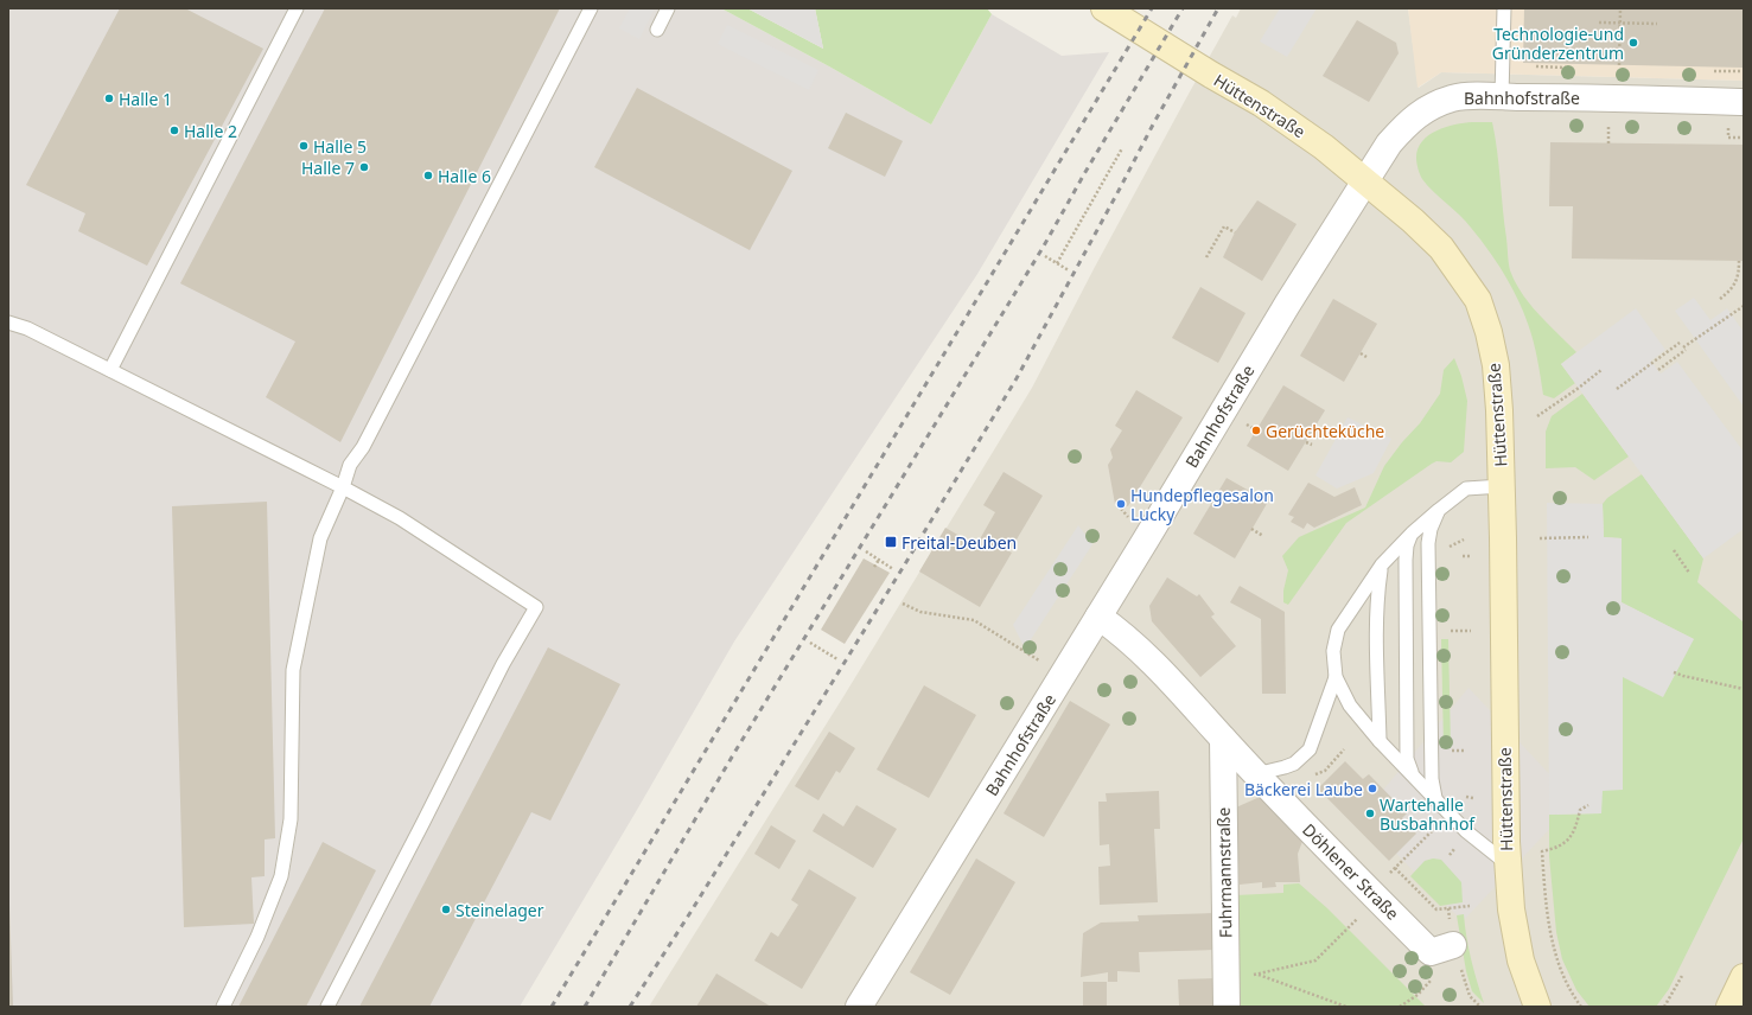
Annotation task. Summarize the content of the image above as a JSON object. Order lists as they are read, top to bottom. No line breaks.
{"streets":{"main road":["Hüttenstraße"],"street":["Bahnhofstraße","Döhlener Straße","Fuhrmannstraße"]},"crossings":[["Bahnhofstraße","Hüttenstraße"],["Bahnhofstraße","Döhlener Straße"],["Döhlener Straße","Fuhrmannstraße"]],"places":{"other":["Technologie-und Gründerzentrum","Halle 1","Halle 2","Halle 5","Halle 7","Halle 6","Gerüchteküche","Hundepflegesalon Lucky","Bäckerei Laube","Wartehalle Busbahnhof","Steinelager"],"transit":["Freital-Deuben"]}}
